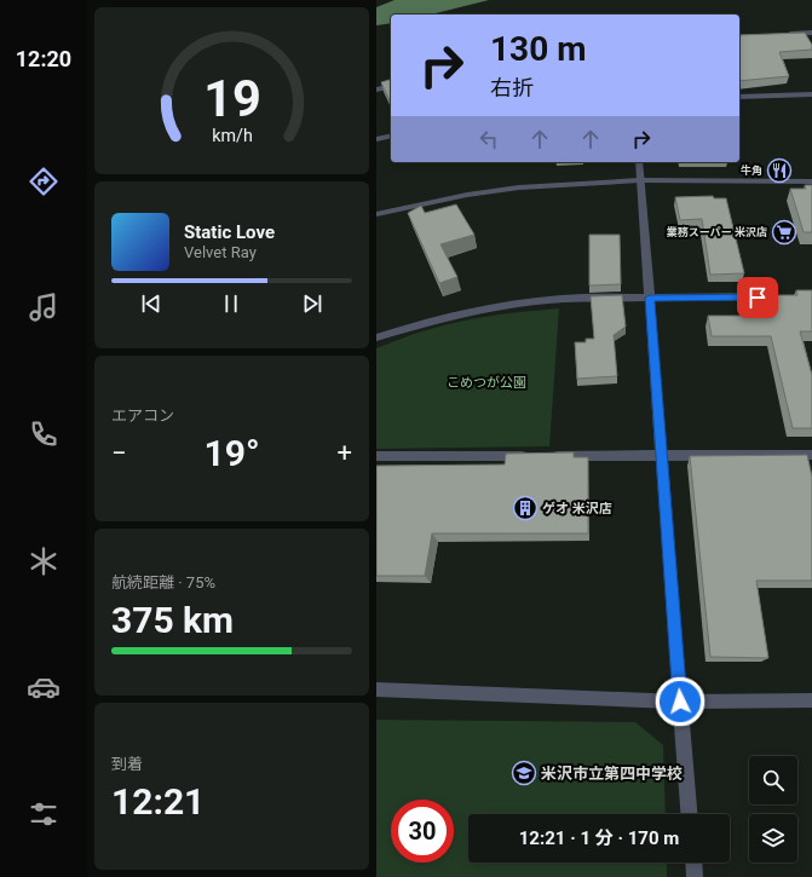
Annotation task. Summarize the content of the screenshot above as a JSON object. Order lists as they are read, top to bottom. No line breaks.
{"parks":["こめつが公園"],"places":{"restaurant":["牛角"],"supermarket":["業務スーパー 米沢店"],"building":["ゲオ 米沢店"],"school or university":["米沢市立第四中学校"]},"page":{"tabs":"12:20","turn":["130 m","右折"],"song":["Static Love","Velvet Ray"],"tile":["エアコン",["航続距離 · 75%","375 km"],["到着","12:21"]],"heat":["−","19°","+"],"limit":"30","trip":"12:21 · 1 分 · 170 m","gauge":["19","km/h"]}}
